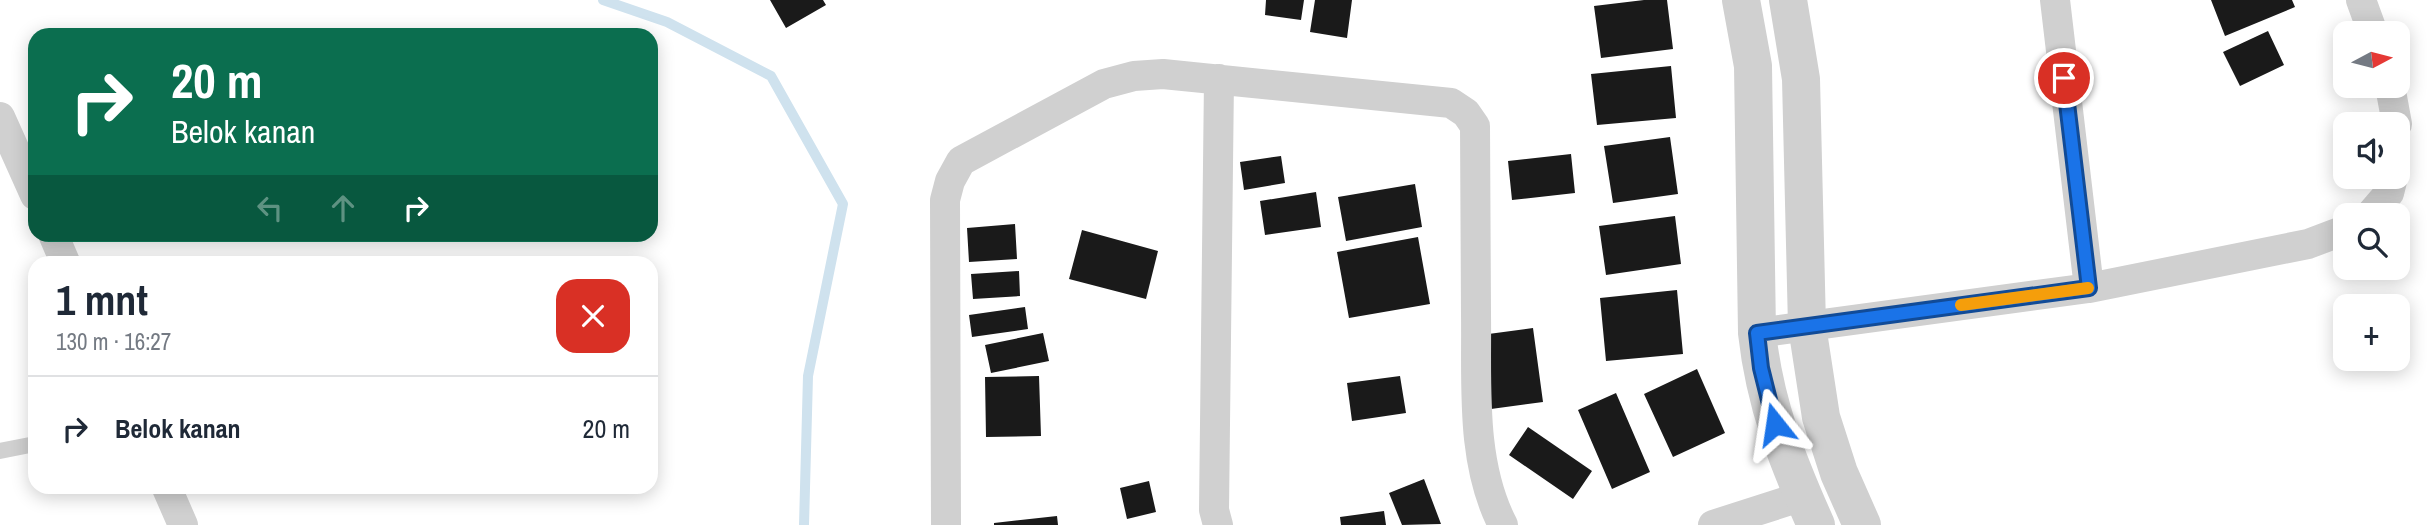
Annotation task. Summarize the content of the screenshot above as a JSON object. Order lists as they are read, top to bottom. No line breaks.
{"north":"right","page":{"map_buttons":"+","turn":["20 m","Belok kanan"],"heading":["1 mnt","130 m · 16:27"],"list":[{"name":"Belok kanan","value":"20 m"}]}}
